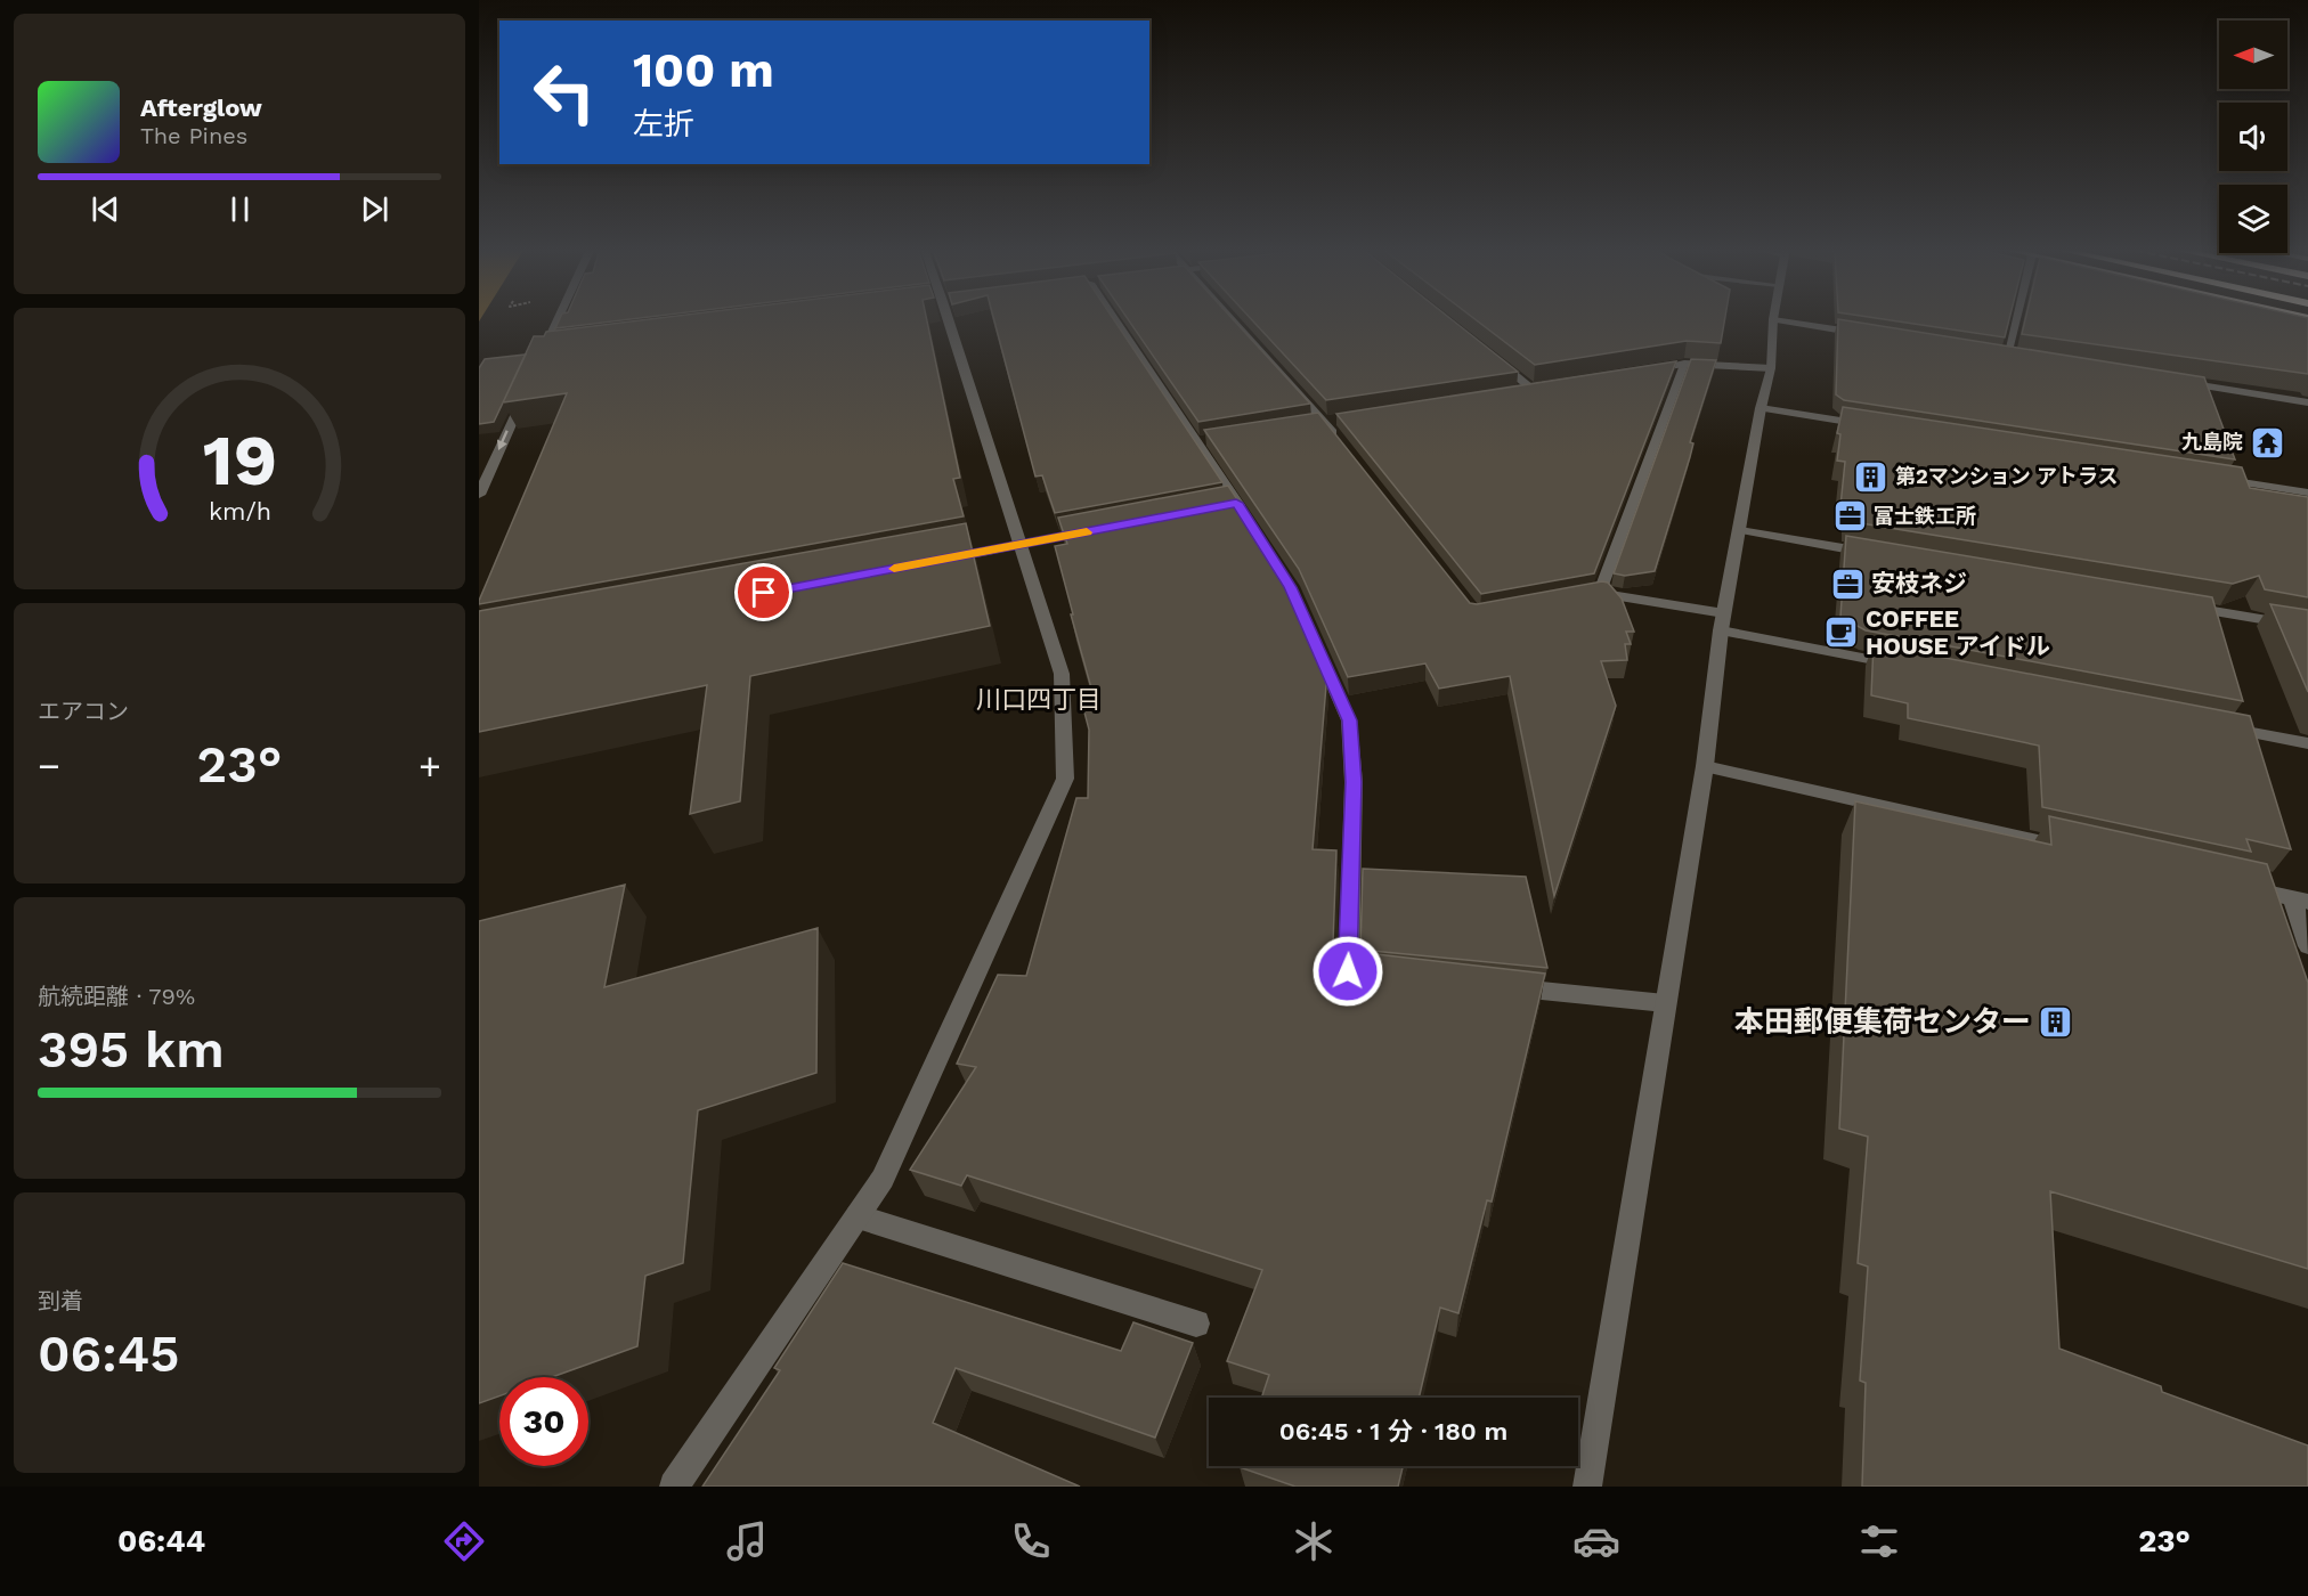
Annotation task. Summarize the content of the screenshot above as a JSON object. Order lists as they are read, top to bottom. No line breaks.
{"districts":["川口四丁目"],"places":{"temple":["九島院"],"building":["第2マンション アトラス","本田郵便集荷センター"],"office":["富士鉄工所","安枝ネジ"],"cafe":["COFFEE HOUSE アイドル"]},"north":"left","page":{"turn":["100 m","左折"],"song":["Afterglow","The Pines"],"tile":["エアコン",["航続距離 · 79%","395 km"],["到着","06:45"]],"heat":["−","23°","+"],"limit":"30","trip":"06:45 · 1 分 · 180 m","tabs":["06:44","23°"],"gauge":["19","km/h"]}}
